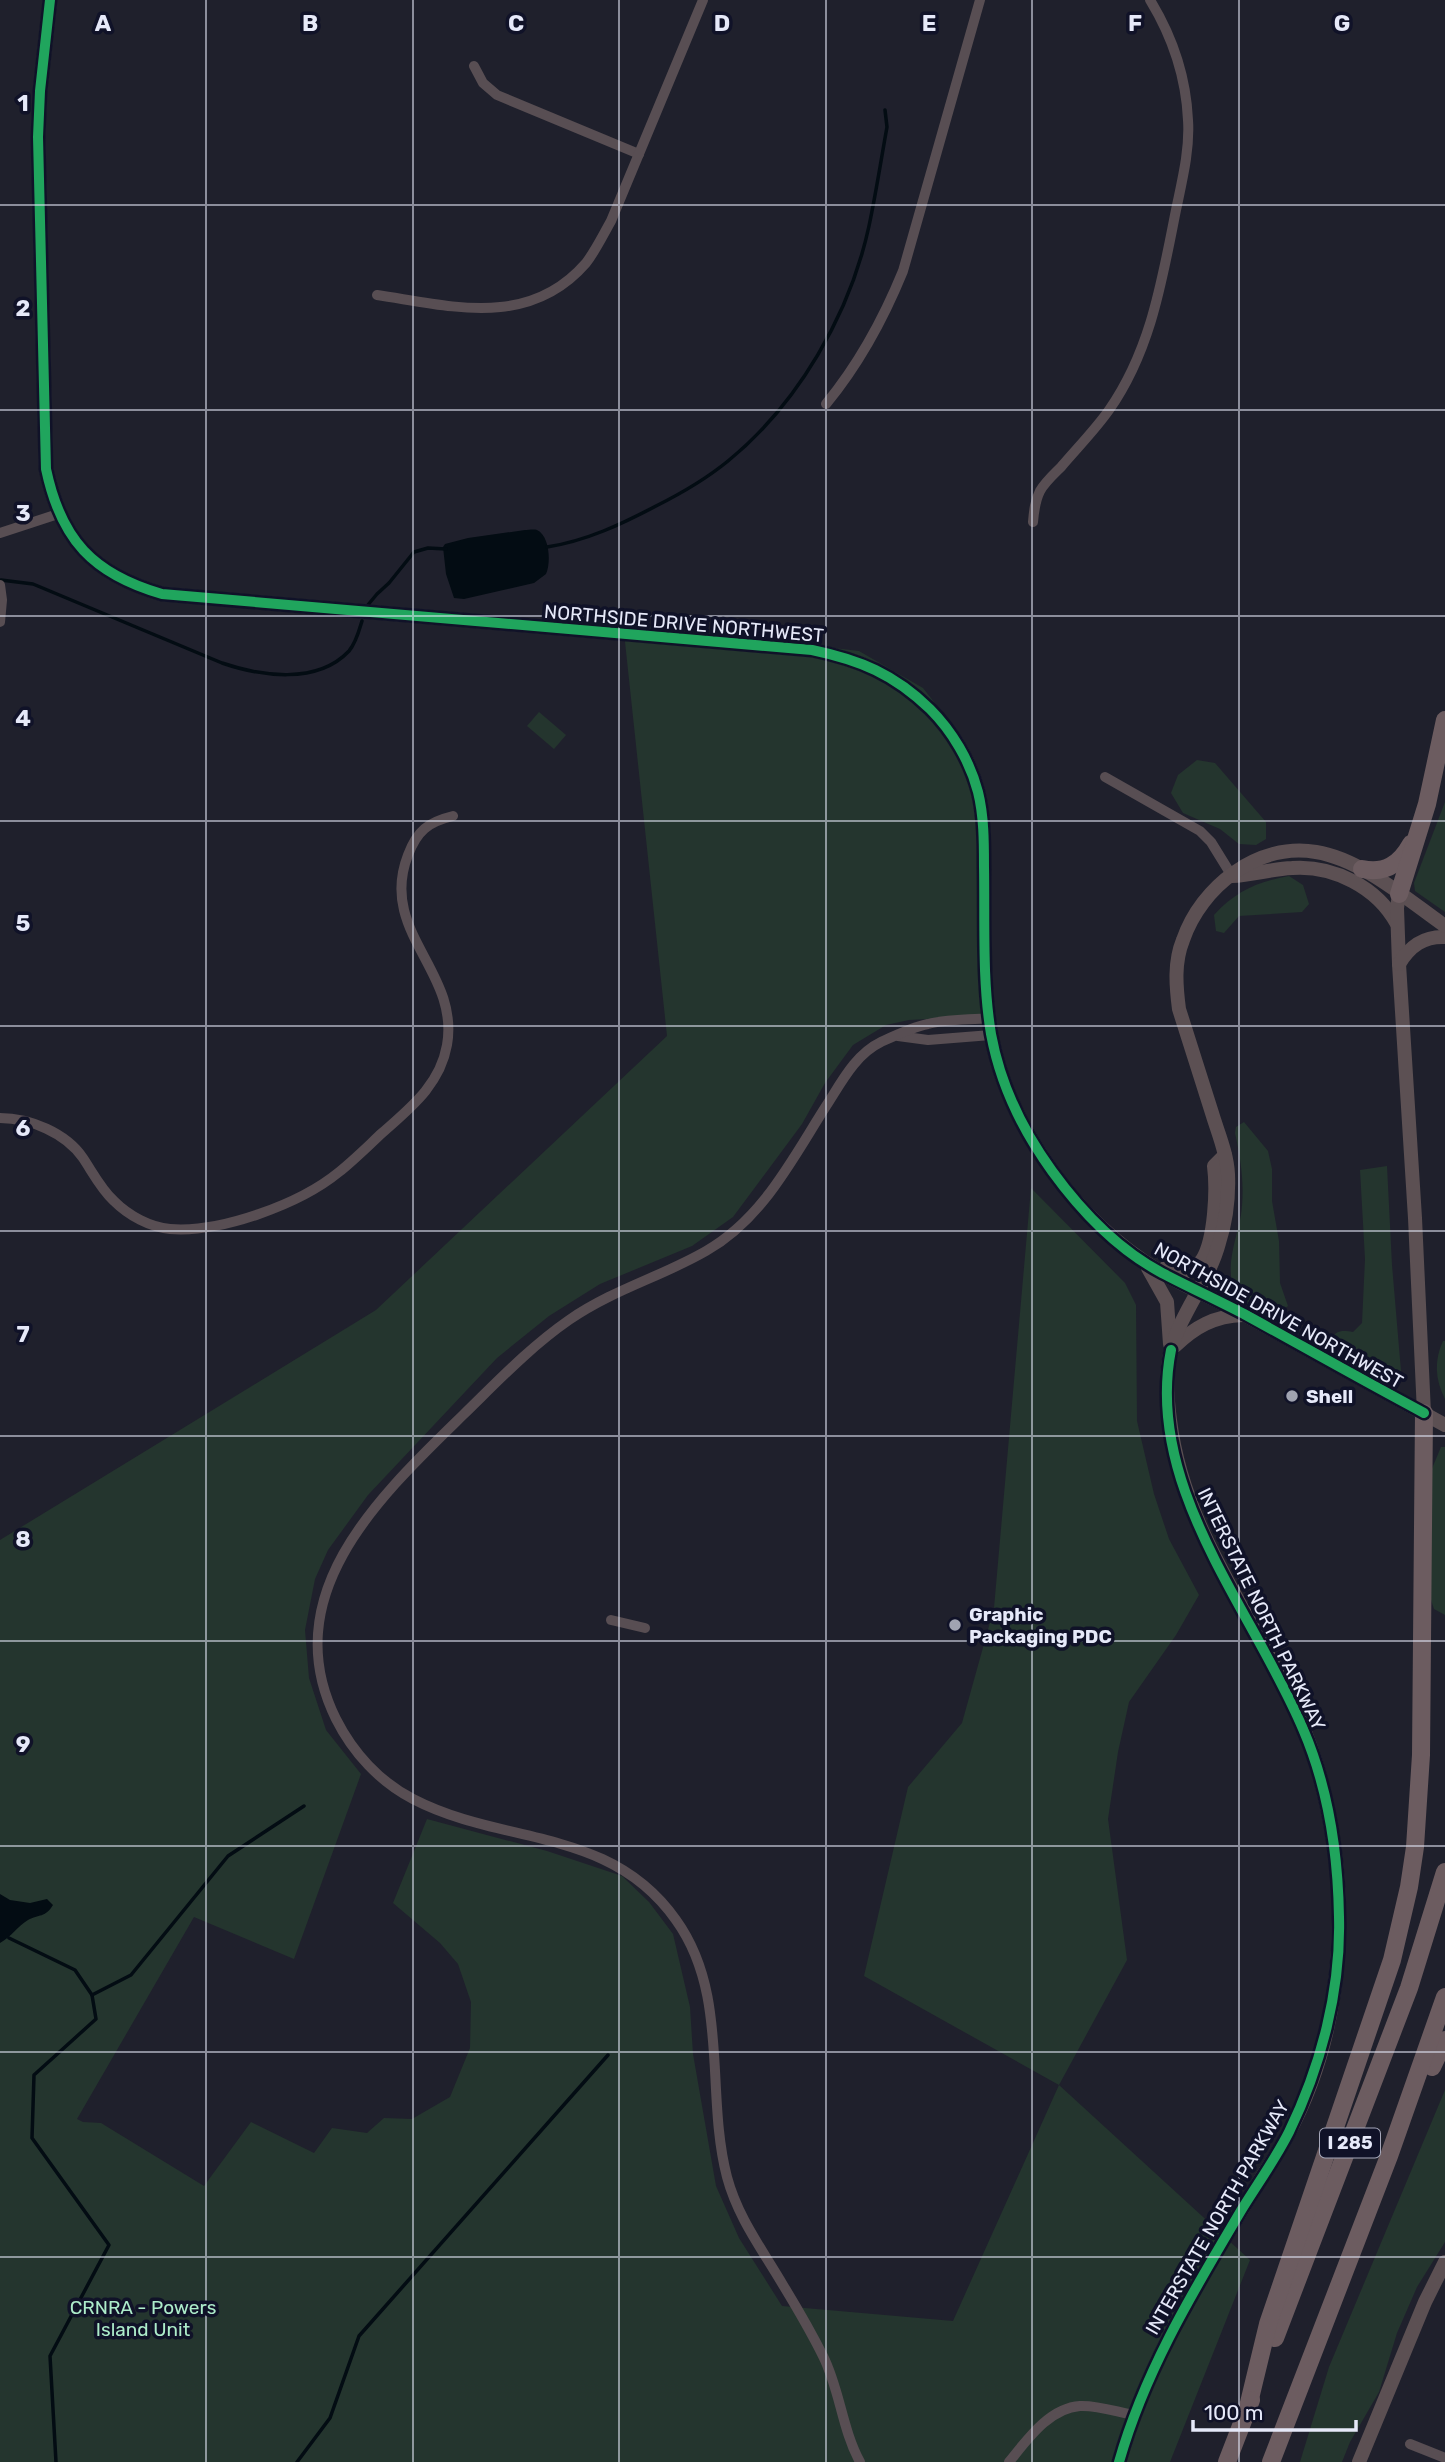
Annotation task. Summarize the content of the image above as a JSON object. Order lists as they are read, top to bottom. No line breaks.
{"streets":{"highway":["I 285"],"street":["NORTHSIDE DRIVE NORTHWEST","INTERSTATE NORTH PARKWAY"]},"crossings":[["NORTHSIDE DRIVE NORTHWEST","INTERSTATE NORTH PARKWAY"]],"parks":["CRNRA - Powers Island Unit"],"places":["Shell","Graphic Packaging PDC"],"scale_bar":"100 m","grid":{"columns":["A","B","C","D","E","F","G"],"rows":["1","2","3","4","5","6","7","8","9"]}}
